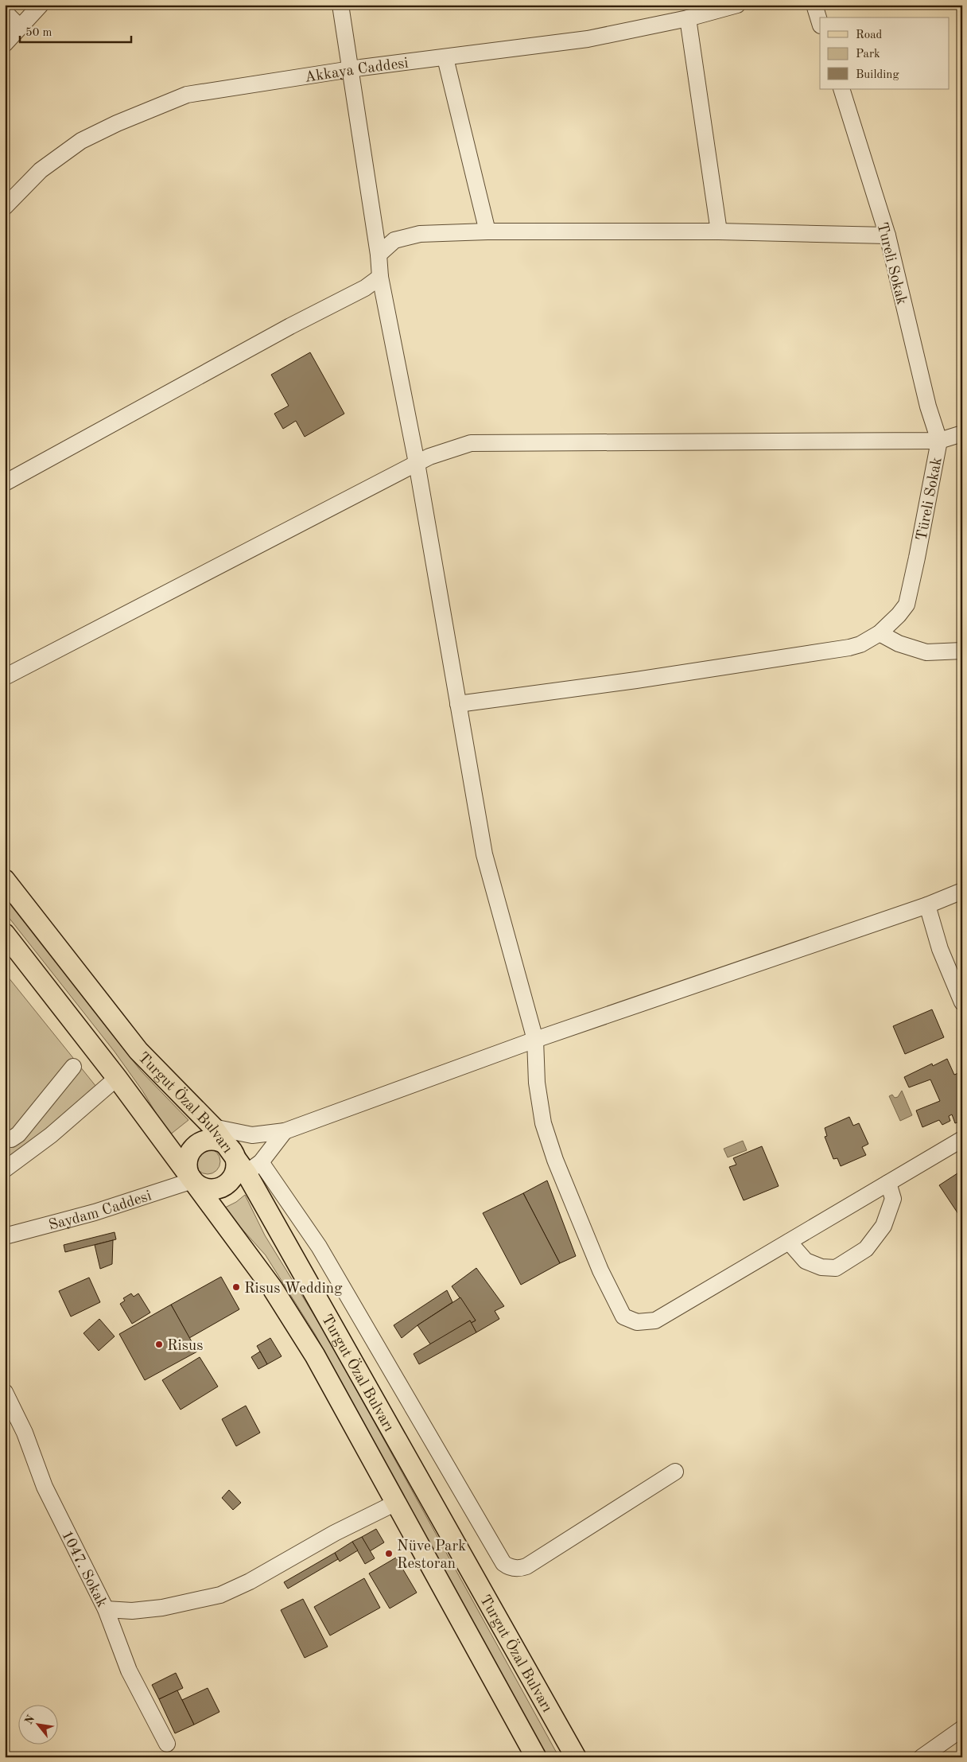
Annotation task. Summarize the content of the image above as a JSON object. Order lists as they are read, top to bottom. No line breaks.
{"streets":{"main road":["Turgut Özal Bulvarı"],"street":["Akkaya Caddesi","Tureli Sokak","Türeli Sokak","Saydam Caddesi","1047. Sokak"]},"crossings":[["Tureli Sokak","Türeli Sokak"],["Turgut Özal Bulvarı","Saydam Caddesi"]],"places":["Risus Wedding","Risus","Nüve Park Restoran"],"legend":["Road","Park","Building"],"scale_bar":"50 m","north":"top left"}
